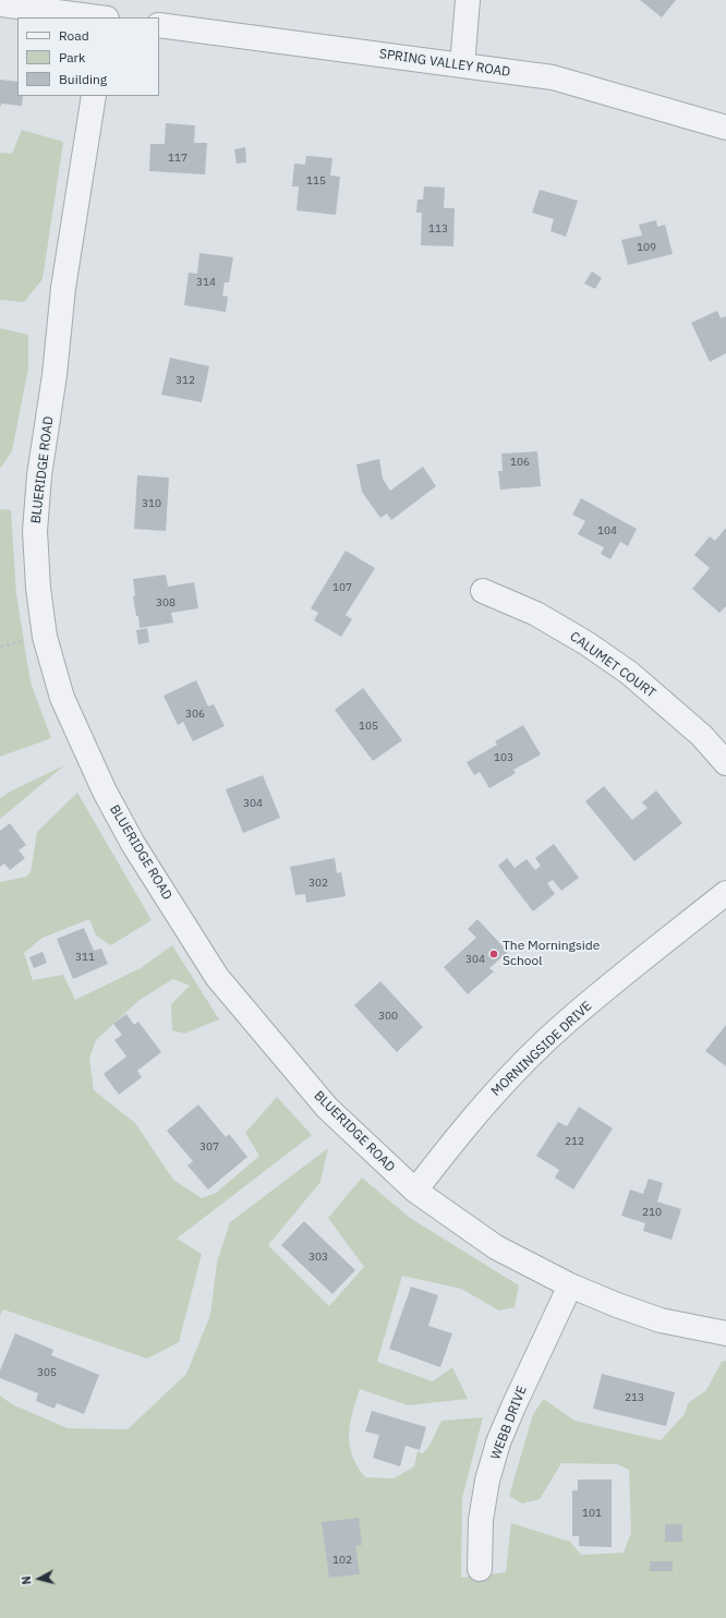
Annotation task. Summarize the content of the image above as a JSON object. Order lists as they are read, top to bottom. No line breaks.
{"streets":{"street":["SPRING VALLEY ROAD","BLUERIDGE ROAD","CALUMET COURT","MORNINGSIDE DRIVE","WEBB DRIVE"]},"crossings":[["BLUERIDGE ROAD","MORNINGSIDE DRIVE"],["BLUERIDGE ROAD","WEBB DRIVE"]],"places":["The Morningside School"],"house_numbers":["117","115","113","109","314","312","106","310","104","107","308","306","105","103","304","302","311","304","300","212","307","210","303","305","213","101","102"],"legend":["Road","Park","Building"],"north":"left"}
